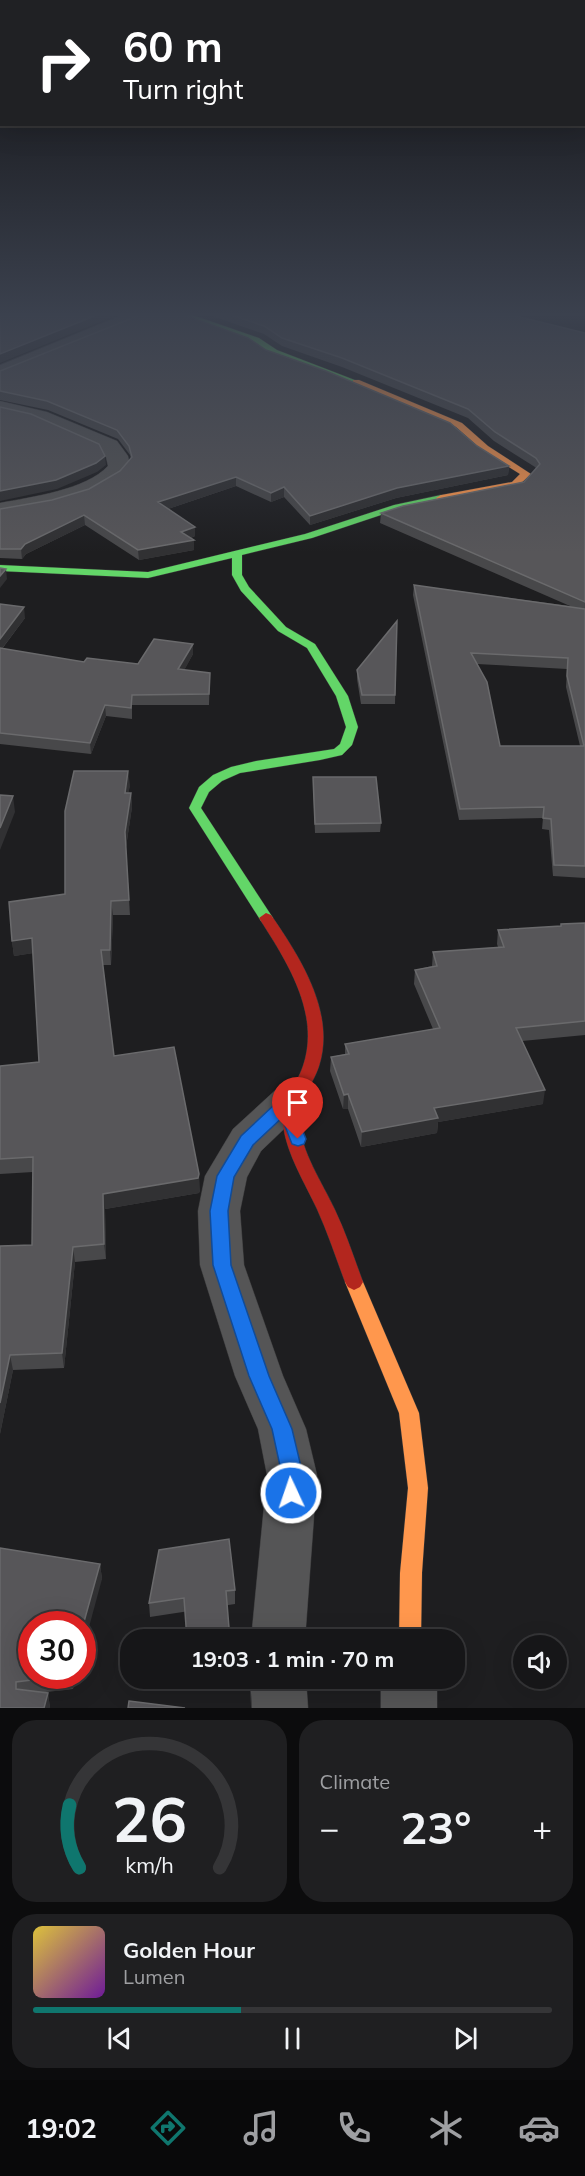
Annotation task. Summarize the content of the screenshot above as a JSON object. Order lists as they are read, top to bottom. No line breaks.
{"page":{"turn":["60 m","Turn right"],"limit":"30","trip":"19:03 · 1 min · 70 m","tile":"Climate","heat":["−","23°","+"],"song":["Golden Hour","Lumen"],"tabs":"19:02","gauge":["26","km/h"]}}
